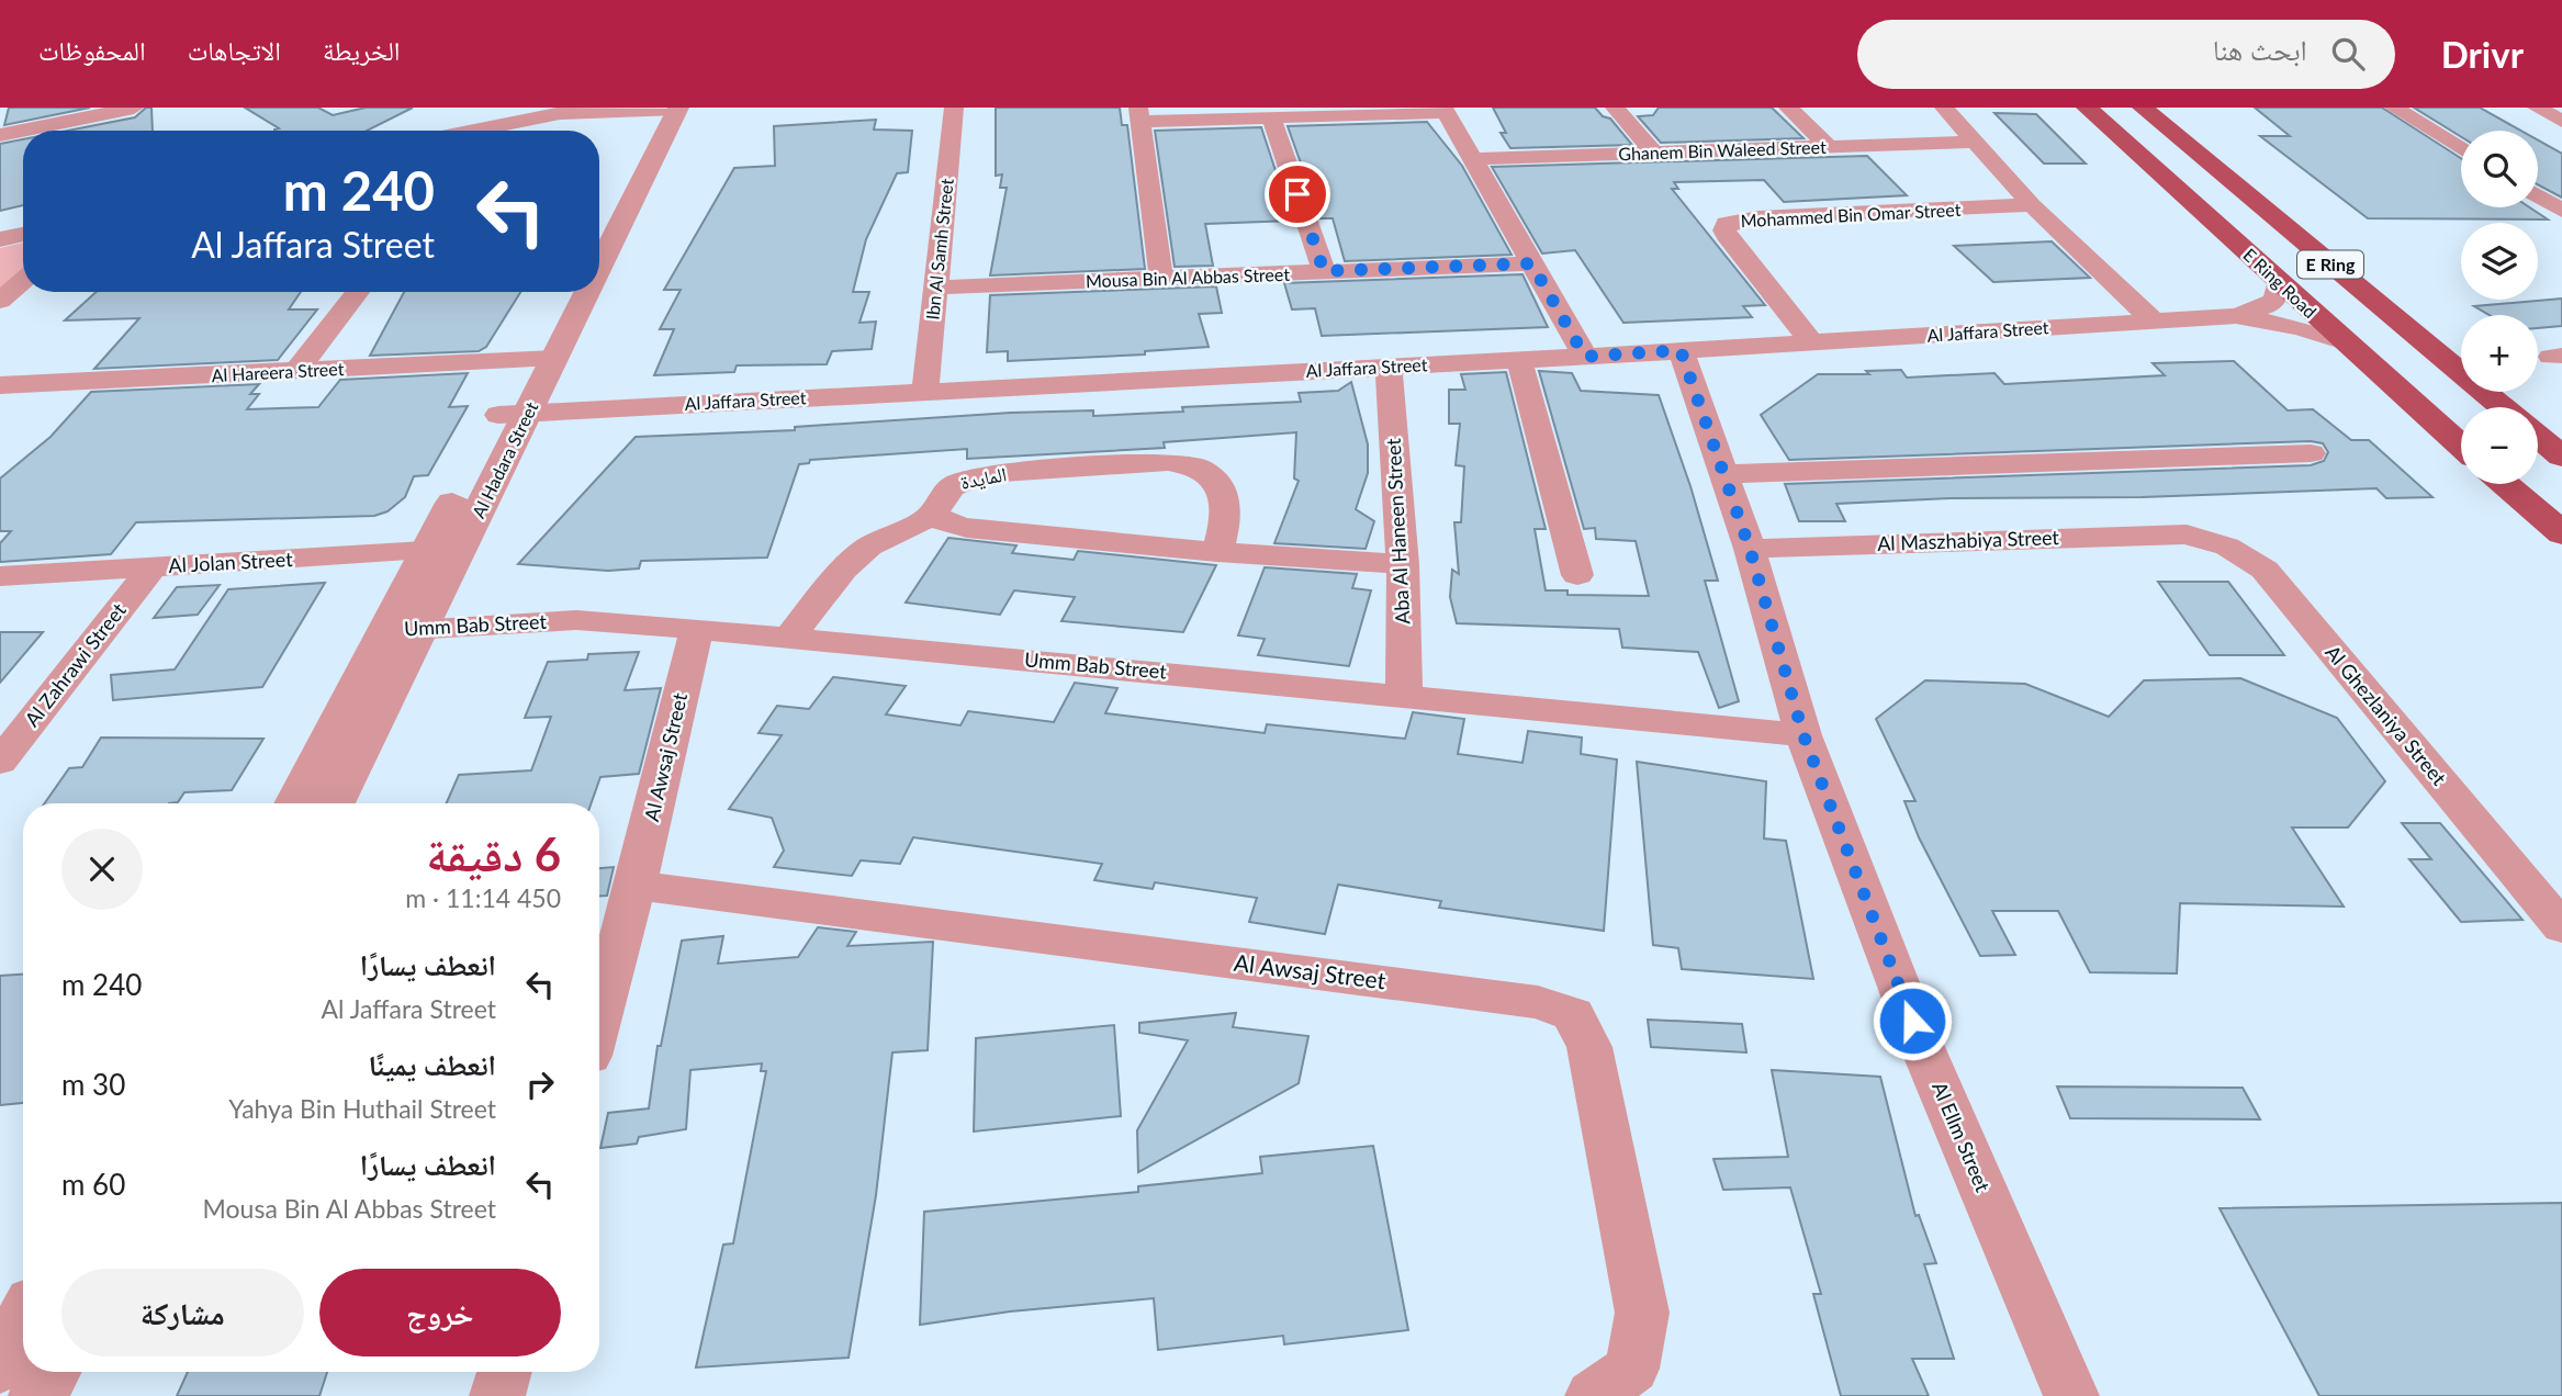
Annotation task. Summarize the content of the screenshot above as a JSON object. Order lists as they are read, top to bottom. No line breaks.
{"streets":{"main road":["E Ring","E Ring Road"],"street":["Ghanem Bin Waleed Street","Mohammed Bin Omar Street","Ibn Al Samh Street","Mousa Bin Al Abbas Street","Al Jaffara Street","Al Hareera Street","Al Hadara Street","المايدة","Aba Al Haneen Street","Al Maszhabiya Street","Al Jolan Street","Umm Bab Street","Al Zahrawi Street","Al Ghezlaniya Street","Al Awsaj Street","Al Ellm Street"]},"crossings":[["Mohammed Bin Omar Street","Al Jaffara Street"],["Ibn Al Samh Street","Mousa Bin Al Abbas Street"],["Ibn Al Samh Street","Al Jaffara Street"],["E Ring Road","Al Jaffara Street"],["Al Jaffara Street","Al Hadara Street"],["Al Jaffara Street","Aba Al Haneen Street"],["Al Jaffara Street","Al Ellm Street"],["Al Hareera Street","Al Hadara Street"],["Al Hadara Street","Al Jolan Street"],["Al Hadara Street","Umm Bab Street"],["Aba Al Haneen Street","Umm Bab Street"],["Al Maszhabiya Street","Al Ghezlaniya Street"],["Al Maszhabiya Street","Al Ellm Street"],["Al Jolan Street","Al Zahrawi Street"],["Umm Bab Street","Al Awsaj Street"],["Umm Bab Street","Al Ellm Street"]],"page":{"header":"Drivr","search":"ابحث هنا","nav":["الخريطة","الاتجاهات","المحفوظات"],"map_buttons":["+","−"],"turn":["240 m","Al Jaffara Street"],"heading":["6 دقيقة","450 m · 11:14"],"list":[{"name":"انعطف يسارًا","note":"Al Jaffara Street","value":"240 m"},{"name":"انعطف يمينًا","note":"Yahya Bin Huthail Street","value":"30 m"},{"name":"انعطف يسارًا","note":"Mousa Bin Al Abbas Street","value":"60 m"}],"buttons":["خروج","مشاركة"]}}
